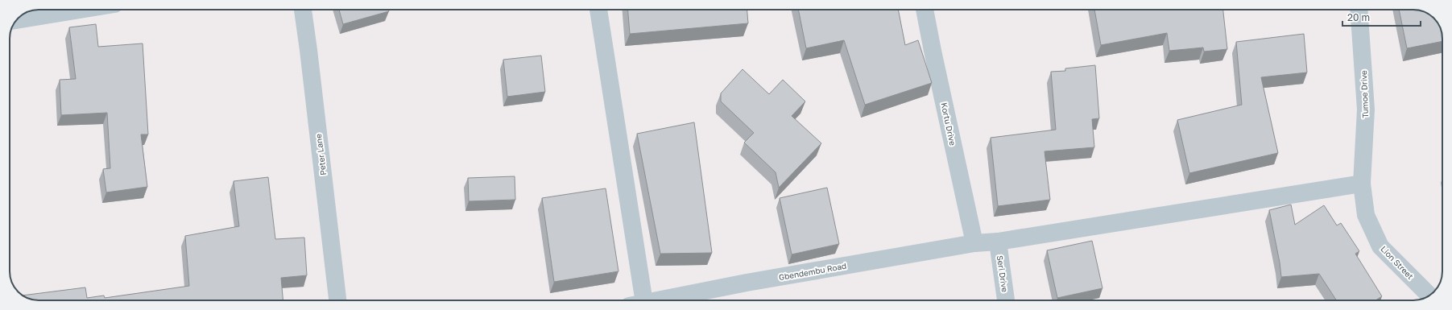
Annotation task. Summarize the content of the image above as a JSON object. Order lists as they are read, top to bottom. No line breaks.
{"streets":{"street":["Tumoe Drive","Kortu Drive","Peter Lane","Lion Street","Gbendembu Road","Seri Drive"]},"crossings":[["Tumoe Drive","Lion Street"],["Tumoe Drive","Gbendembu Road"],["Kortu Drive","Gbendembu Road"],["Lion Street","Gbendembu Road"],["Gbendembu Road","Seri Drive"]],"scale_bar":"20 m"}
